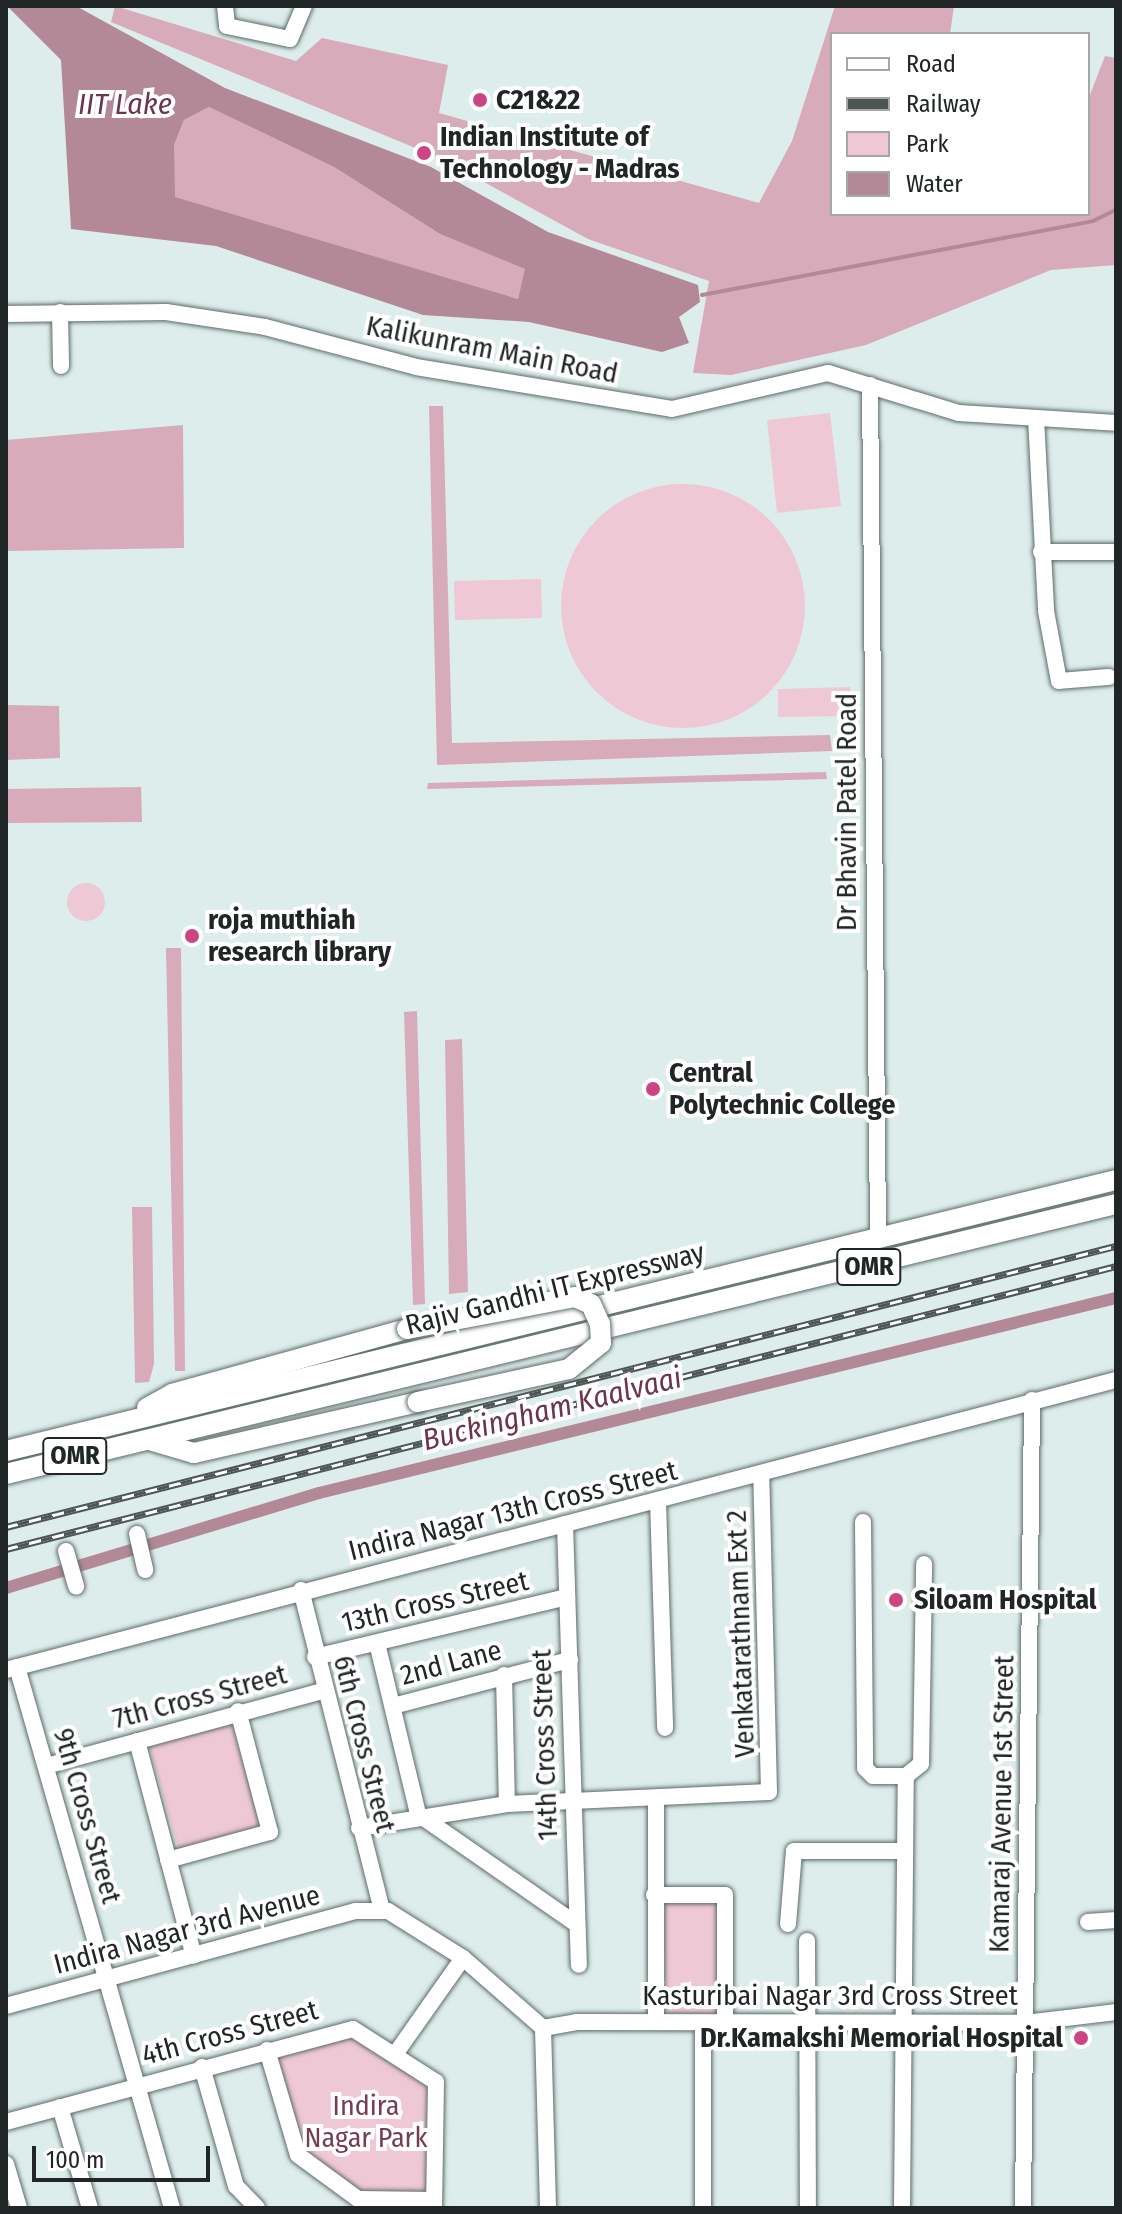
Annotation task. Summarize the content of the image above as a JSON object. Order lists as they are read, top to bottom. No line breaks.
{"streets":{"main road":["OMR","Rajiv Gandhi IT Expressway"],"street":["Kalikunram Main Road","Dr Bhavin Patel Road","Indira Nagar 13th Cross Street","13th Cross Street","Venkatarathnam Ext 2","2nd Lane","7th Cross Street","6th Cross Street","14th Cross Street","Kamaraj Avenue 1st Street","9th Cross Street","Indira Nagar 3rd Avenue","Kasturibai Nagar 3rd Cross Street","4th Cross Street"]},"crossings":[["Kalikunram Main Road","Dr Bhavin Patel Road"],["Dr Bhavin Patel Road","Rajiv Gandhi IT Expressway"],["Indira Nagar 13th Cross Street","Venkatarathnam Ext 2"],["Indira Nagar 13th Cross Street","6th Cross Street"],["Indira Nagar 13th Cross Street","14th Cross Street"],["Indira Nagar 13th Cross Street","Kamaraj Avenue 1st Street"],["Indira Nagar 13th Cross Street","9th Cross Street"],["13th Cross Street","6th Cross Street"],["13th Cross Street","14th Cross Street"],["2nd Lane","14th Cross Street"],["7th Cross Street","6th Cross Street"],["7th Cross Street","9th Cross Street"],["6th Cross Street","Indira Nagar 3rd Avenue"],["Kamaraj Avenue 1st Street","Kasturibai Nagar 3rd Cross Street"],["9th Cross Street","Indira Nagar 3rd Avenue"],["9th Cross Street","4th Cross Street"]],"water":["IIT Lake","Buckingham Kaalvaai"],"parks":["Indira Nagar Park"],"places":["C21&22","Indian Institute of Technology - Madras","roja muthiah research library","Central Polytechnic College","Siloam Hospital","Dr.Kamakshi Memorial Hospital"],"legend":["Road","Railway","Park","Water"],"scale_bar":"100 m"}
